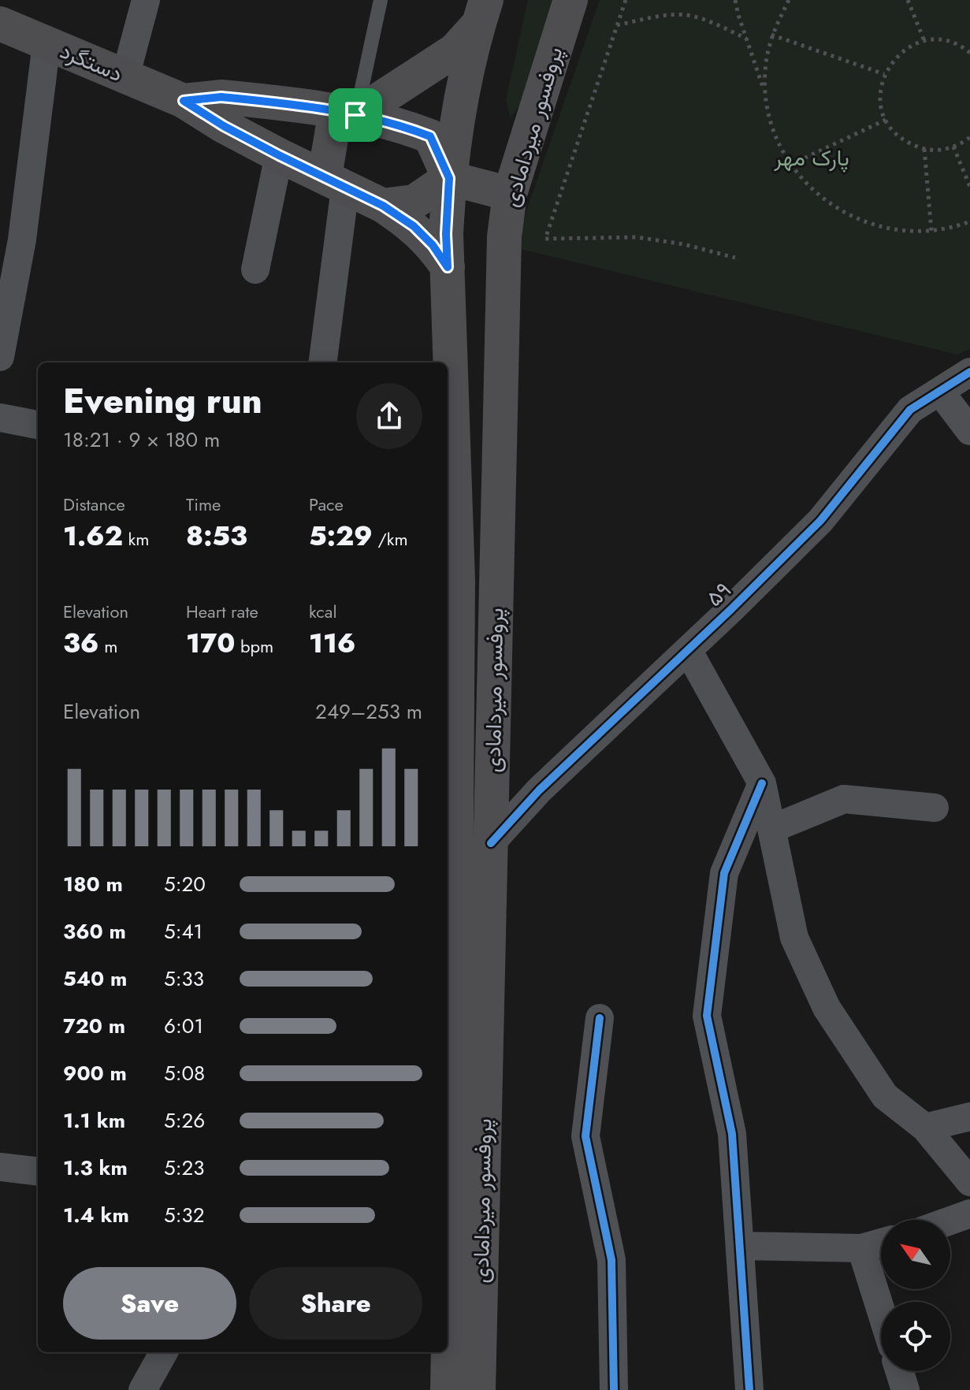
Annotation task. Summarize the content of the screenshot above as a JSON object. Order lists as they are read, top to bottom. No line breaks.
{"streets":{"main road":["دستگرد","پروفسور میردامادی"],"street":["۵۹"]},"crossings":[["دستگرد","پروفسور میردامادی"],["پروفسور میردامادی","۵۹"]],"parks":["پارک مهر"],"north":"top left","page":{"heading":["Evening run","18:21 · 9 × 180 m"],"stats":[["Distance","1.62 km"],["Time","8:53"],["Pace","5:29 /km"],["Elevation","36 m"],["Heart rate","170 bpm"],["kcal","116"]],"chart":["Elevation","249–253 m"],"list":[{"name":"180 m","note":"5:20"},{"name":"360 m","note":"5:41"},{"name":"540 m","note":"5:33"},{"name":"720 m","note":"6:01"},{"name":"900 m","note":"5:08"},{"name":"1.1 km","note":"5:26"},{"name":"1.3 km","note":"5:23"},{"name":"1.4 km","note":"5:32"}],"buttons":["Save","Share"]}}
